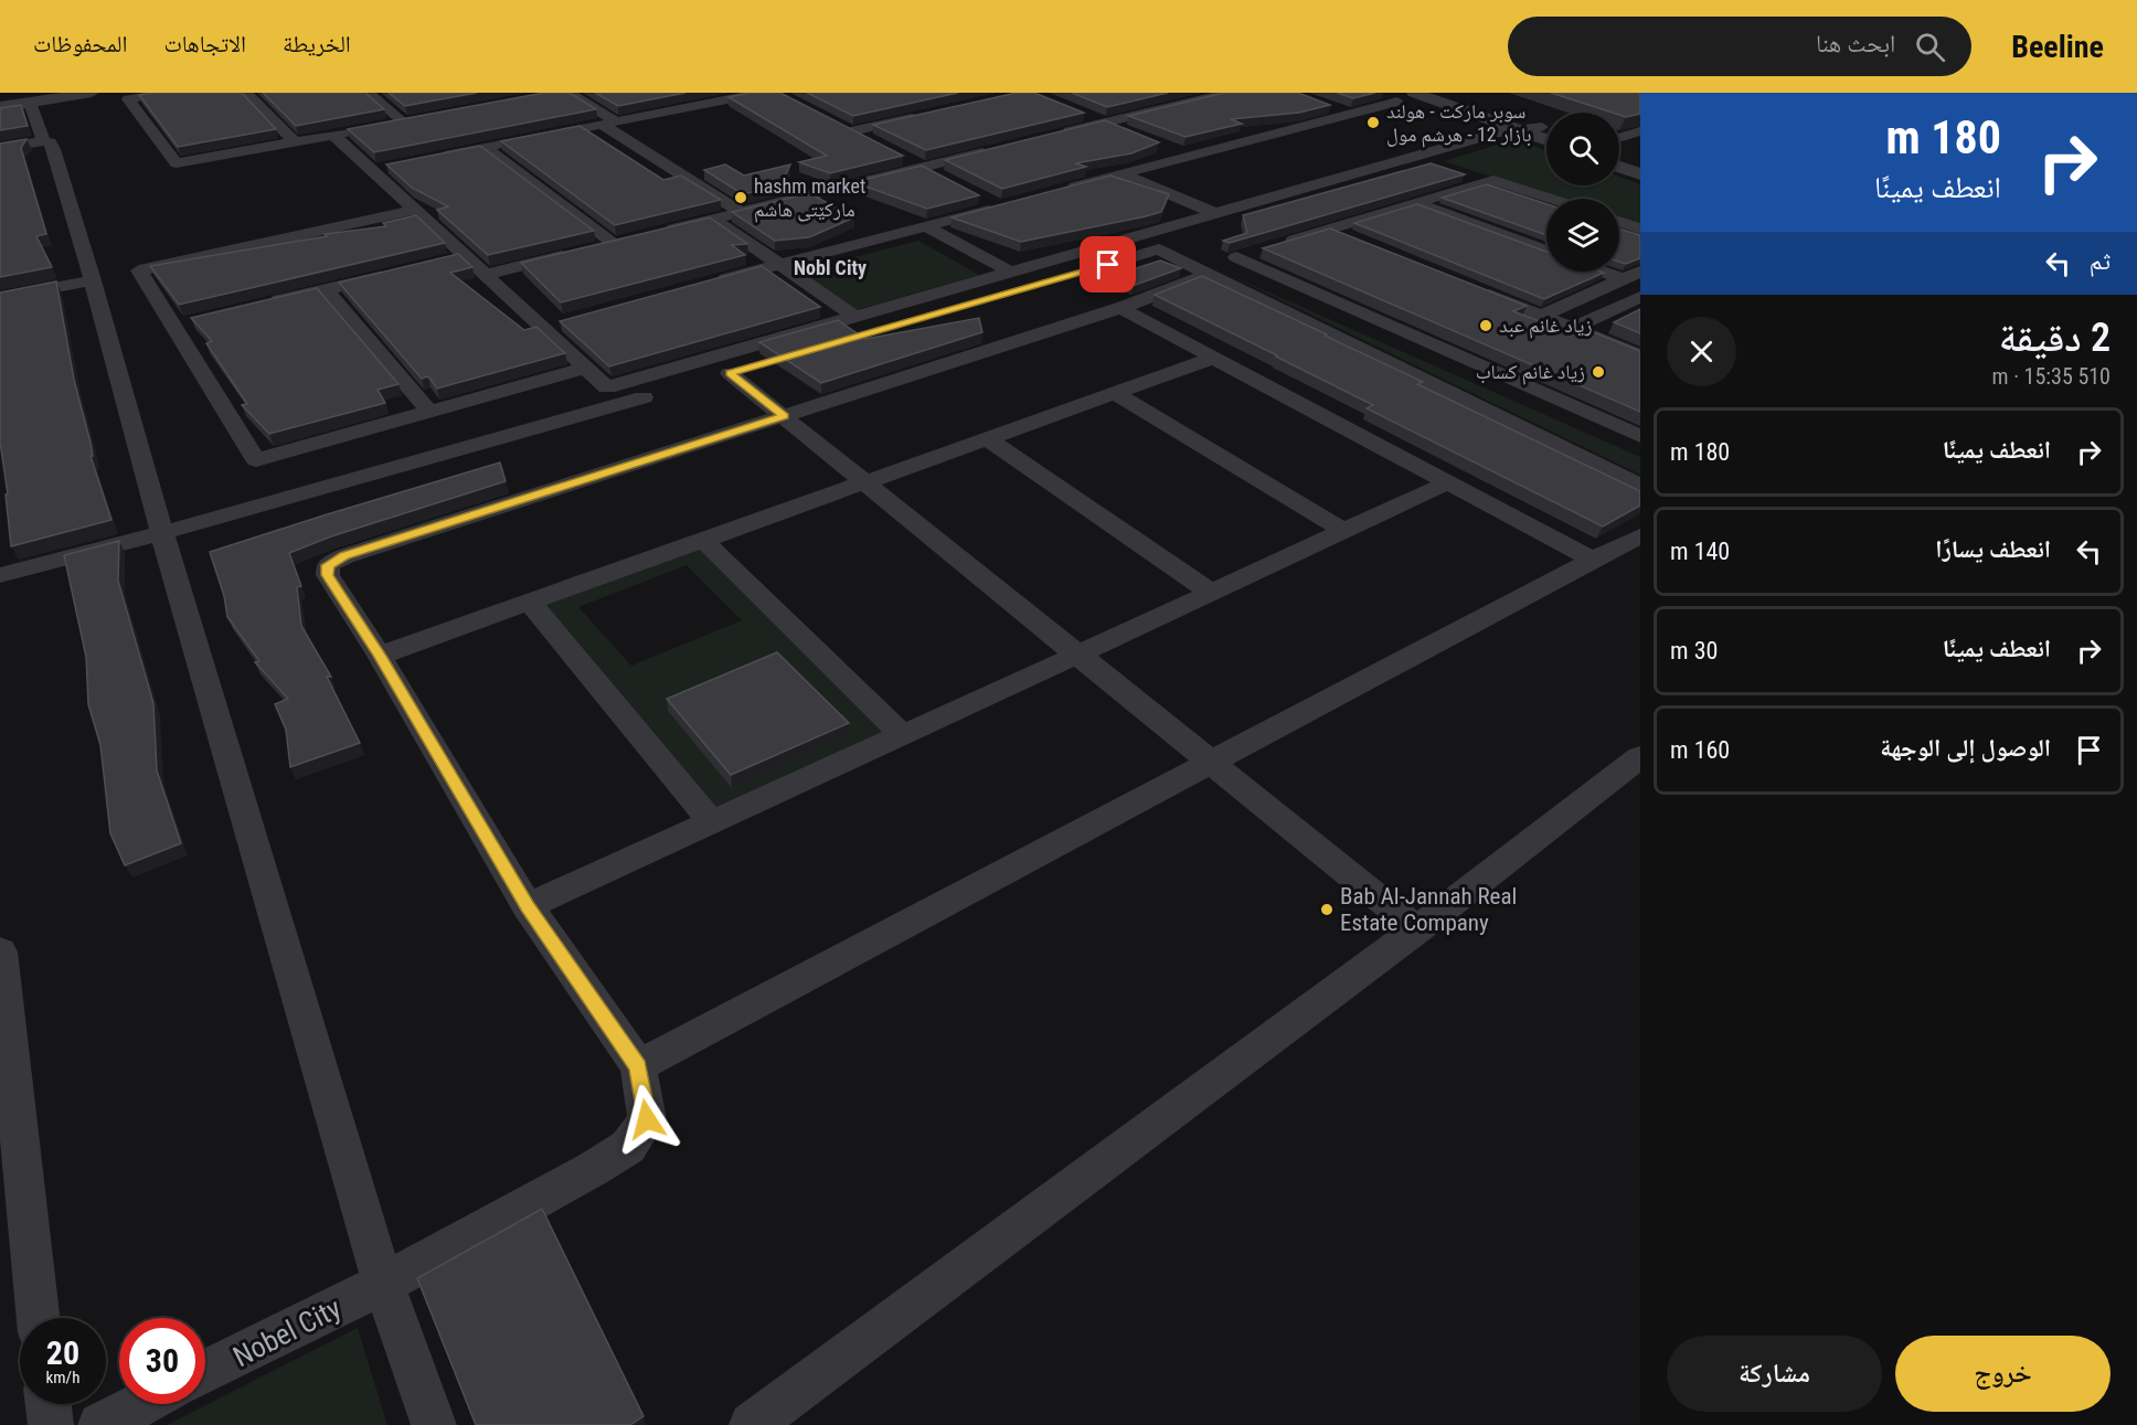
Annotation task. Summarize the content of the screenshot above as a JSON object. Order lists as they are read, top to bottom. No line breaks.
{"streets":{"street":["Nobel City"]},"districts":["Nobl City"],"places":["سوبر ماركت - هولند بازار 12 - هرشم مول","hashm market مارکێتی هاشم","زياد غانم عبد","زياد غانم كساب","Bab Al-Jannah Real Estate Company"],"page":{"header":"Beeline","search":"ابحث هنا","nav":["الخريطة","الاتجاهات","المحفوظات"],"turn":["180 m","انعطف يمينًا"],"then":"ثم","heading":["2 دقيقة","510 m · 15:35"],"list":[{"name":"انعطف يمينًا","value":"180 m"},{"name":"انعطف يسارًا","value":"140 m"},{"name":"انعطف يمينًا","value":"30 m"},{"name":"الوصول إلى الوجهة","value":"160 m"}],"speed":"20 km/h","limit":"30","buttons":["خروج","مشاركة"]}}
